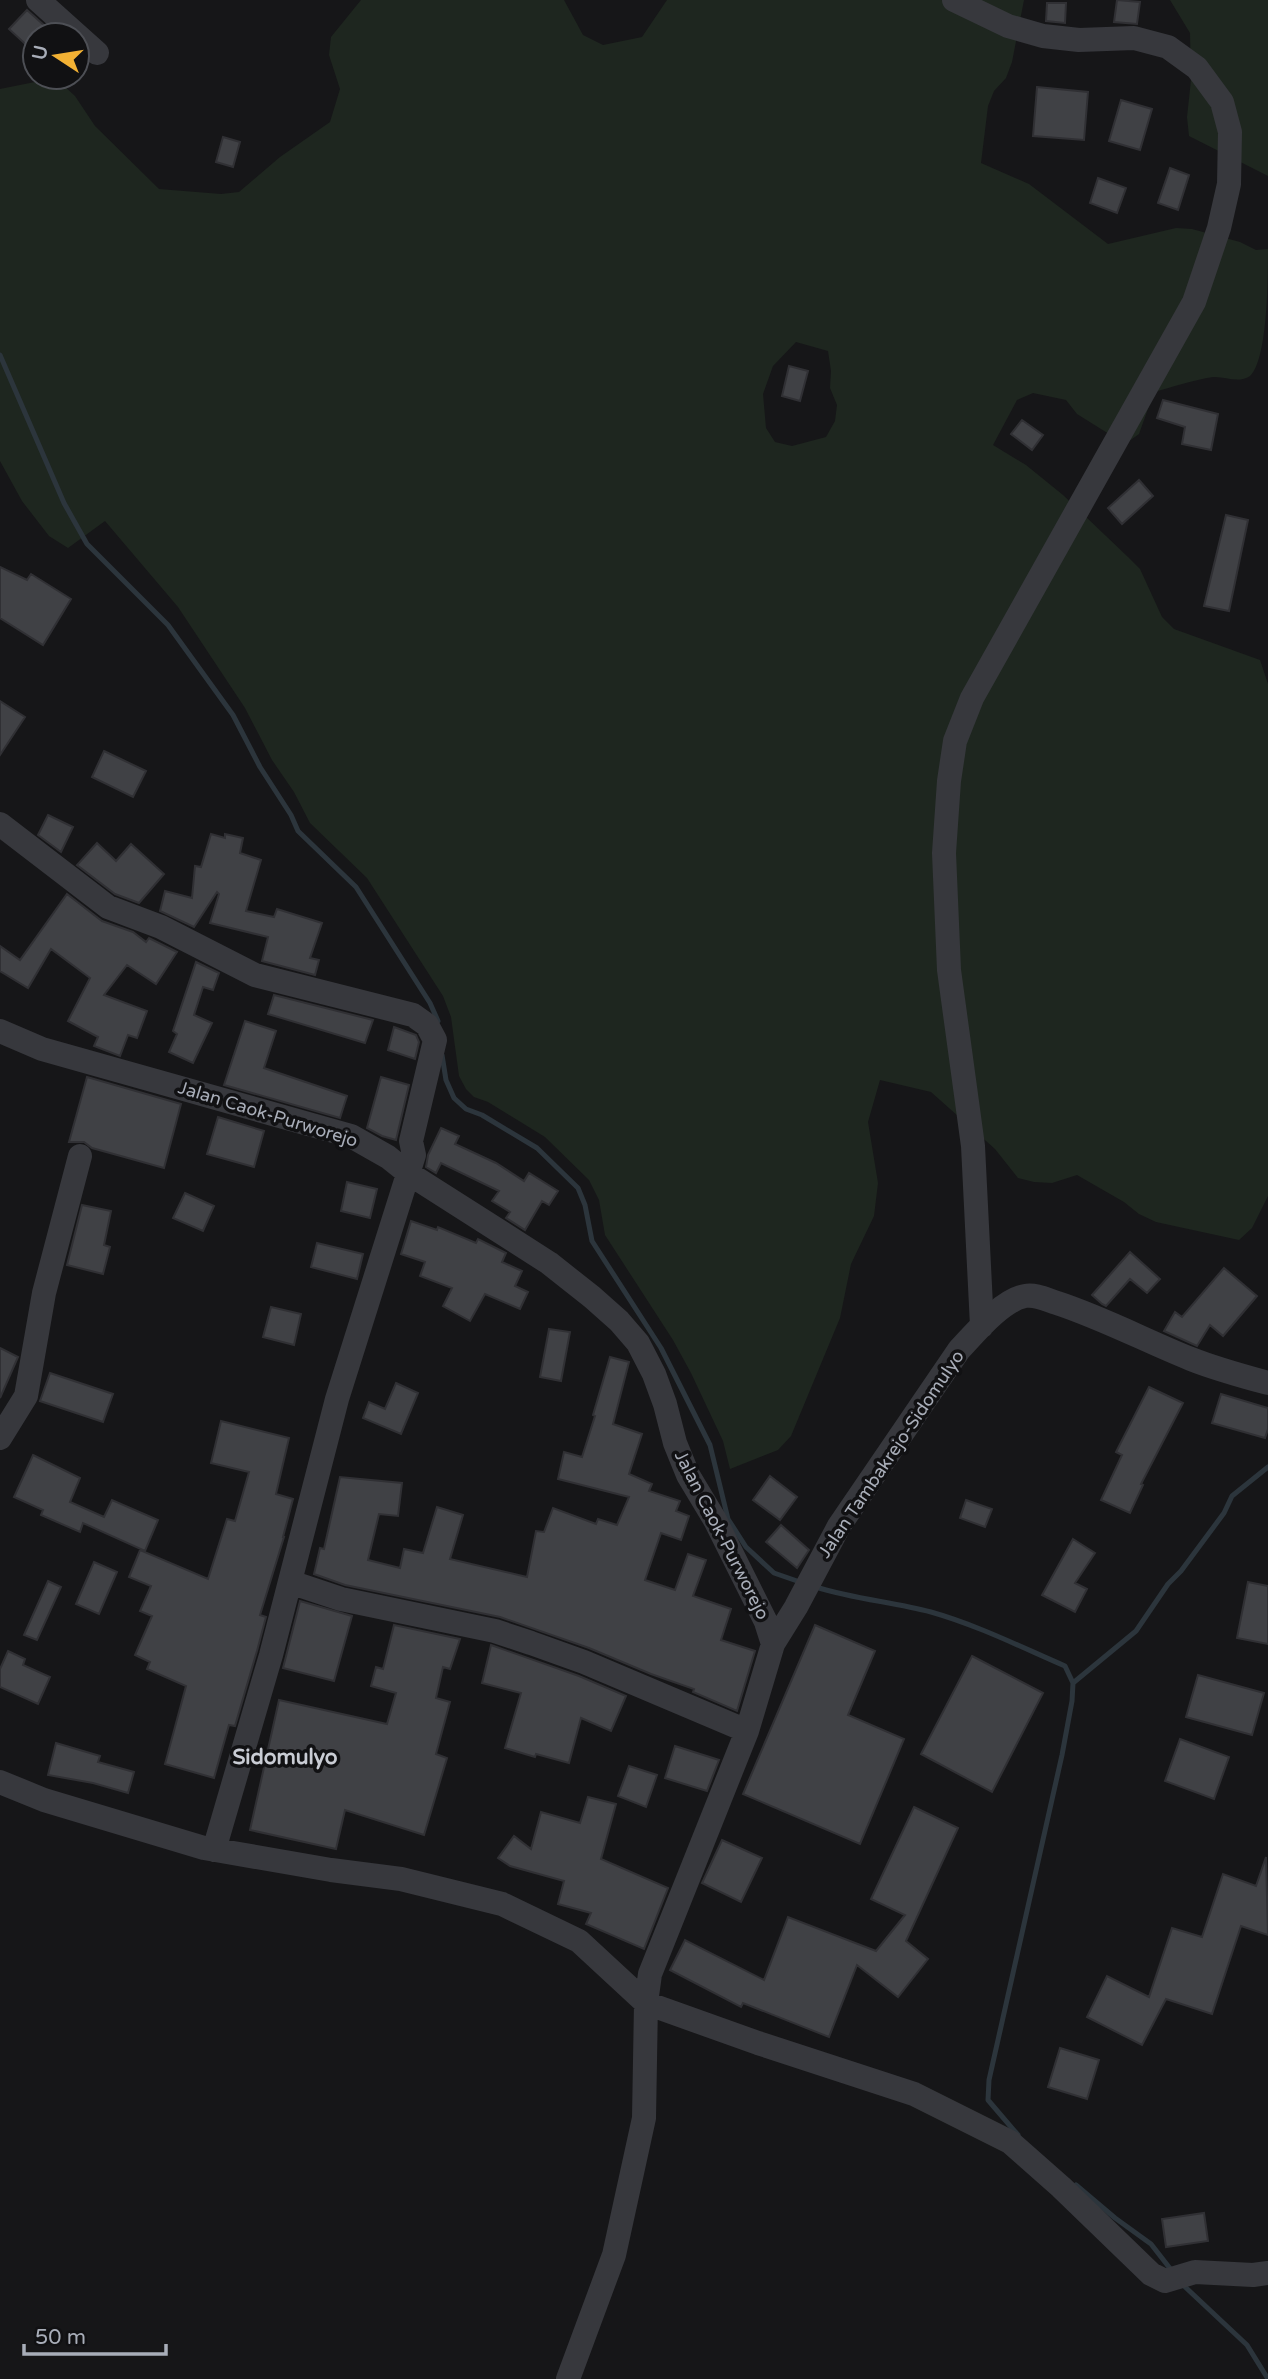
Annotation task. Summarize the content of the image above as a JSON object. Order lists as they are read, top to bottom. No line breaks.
{"streets":{"street":["Jalan Caok-Purworejo","Jalan Tambakrejo-Sidomulyo"]},"crossings":[["Jalan Caok-Purworejo","Jalan Tambakrejo-Sidomulyo"]],"districts":["Sidomulyo"],"scale_bar":"50 m","north":"left"}
